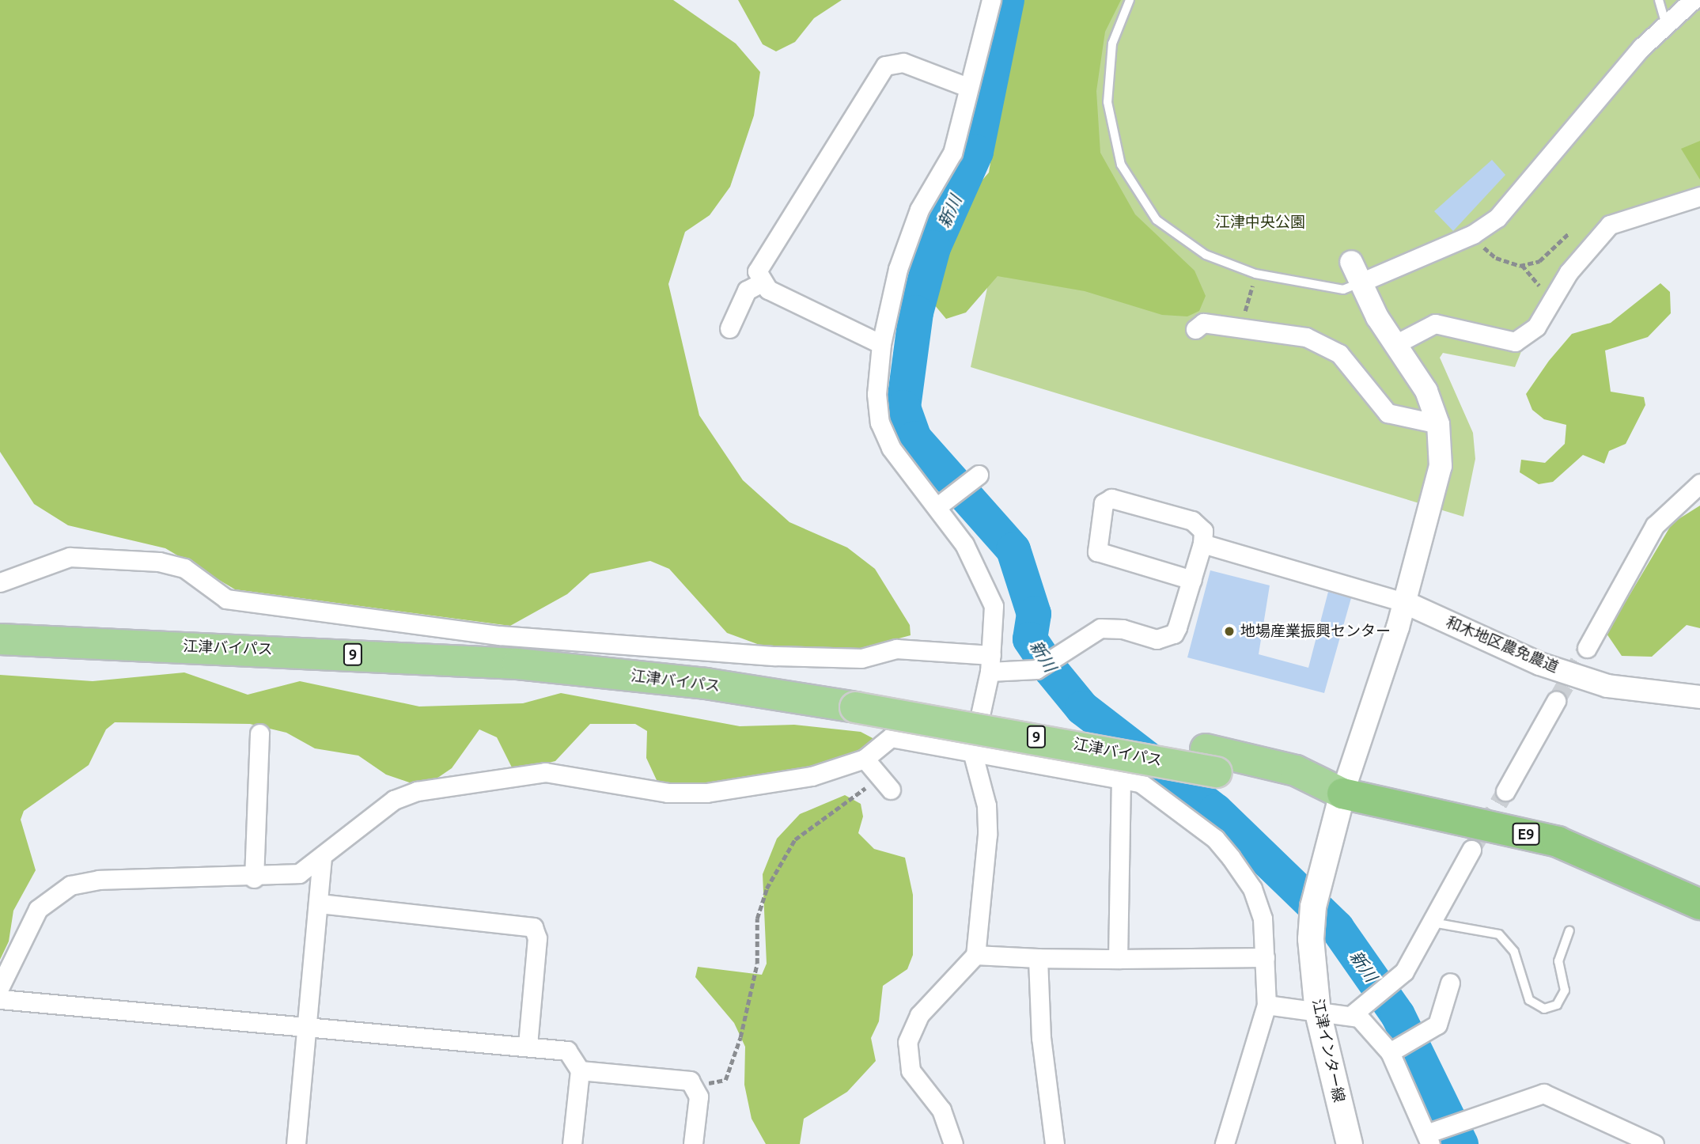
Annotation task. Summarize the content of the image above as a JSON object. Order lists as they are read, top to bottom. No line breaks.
{"streets":{"highway":["江津バイパス","9","E9"],"main road":["江津インター線"],"street":["和木地区農免農道"]},"crossings":[["江津バイパス","E9"],["江津バイパス","江津インター線"],["E9","江津インター線"]],"water":["新川"],"parks":["江津中央公園"],"places":["地場産業振興センター"]}
